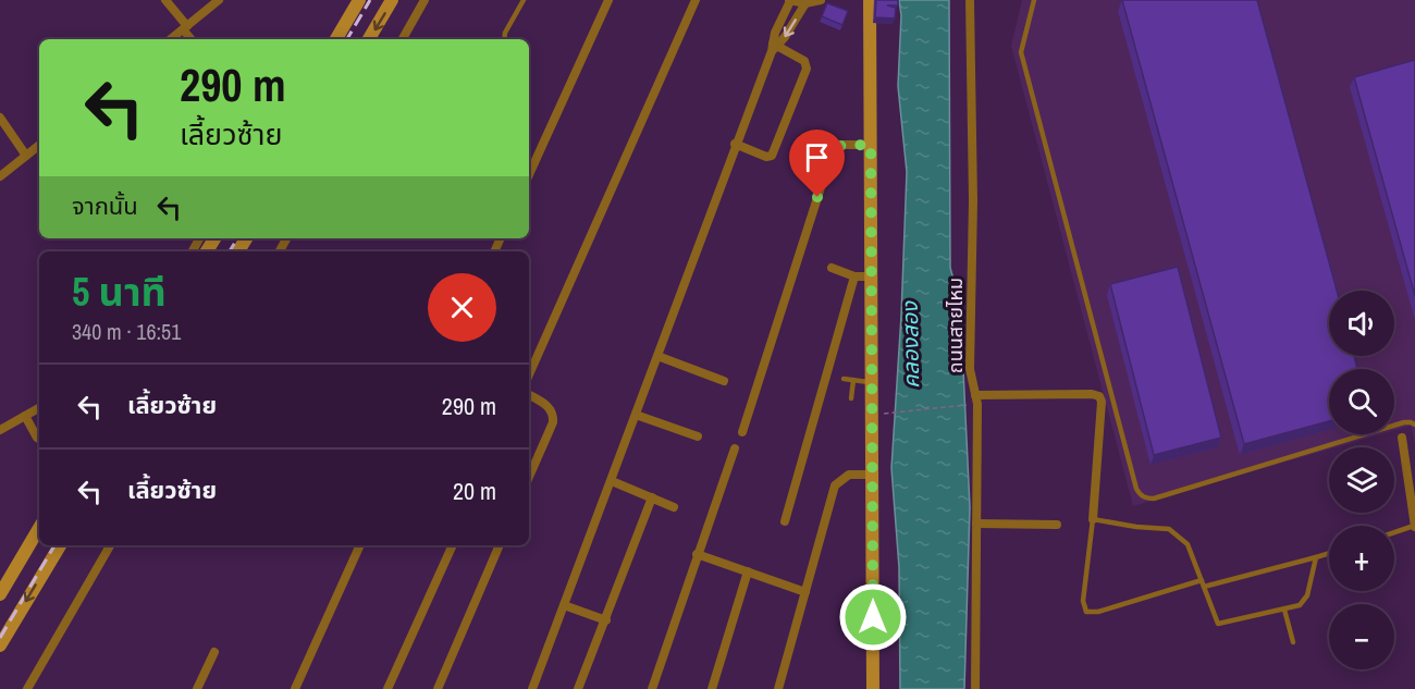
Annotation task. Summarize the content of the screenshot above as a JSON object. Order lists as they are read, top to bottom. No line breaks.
{"streets":{"street":["ถนนสายไหม"]},"water":["คลองสอง"],"page":{"turn":["290 m","เลี้ยวซ้าย"],"then":"จากนั้น","heading":["5 นาที","340 m · 16:51"],"map_buttons":["+","−"],"list":[{"name":"เลี้ยวซ้าย","value":"290 m"},{"name":"เลี้ยวซ้าย","value":"20 m"}]}}
